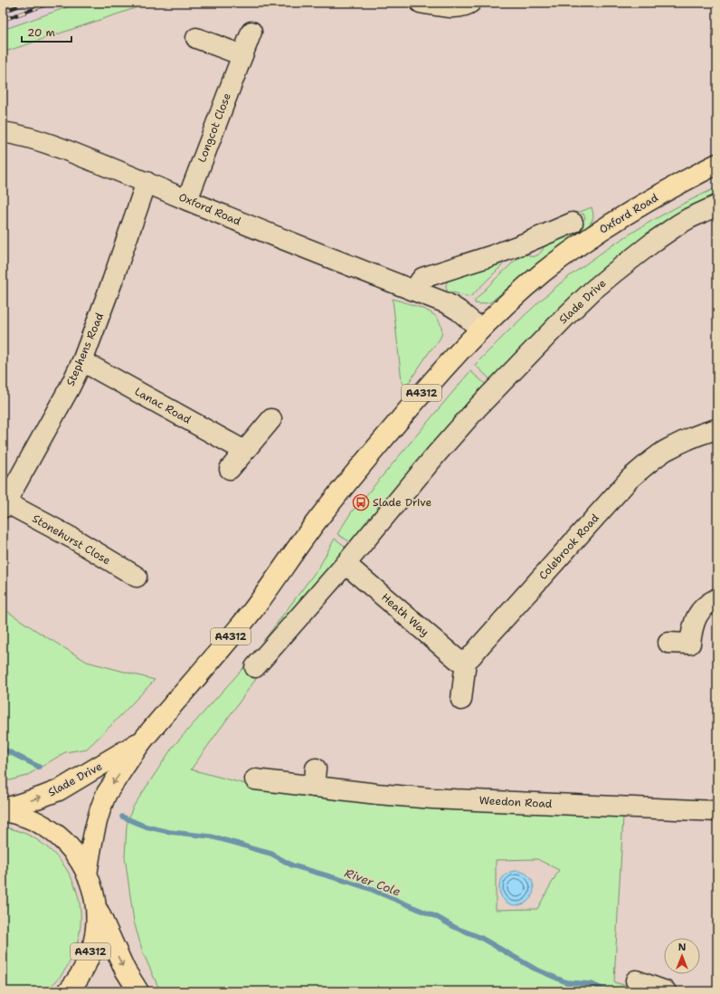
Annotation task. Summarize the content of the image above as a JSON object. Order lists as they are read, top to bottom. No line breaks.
{"streets":{"main road":["Oxford Road","Slade Drive","A4312"],"street":["Longcot Close","Stephens Road","Lanac Road","Stonehurst Close","Colebrook Road","Heath Way","Weedon Road"]},"crossings":[["Longcot Close","Oxford Road"],["Oxford Road","Slade Drive"],["Oxford Road","Stephens Road"],["Slade Drive","A4312"],["Slade Drive","Heath Way"],["Stephens Road","Lanac Road"],["Stephens Road","Stonehurst Close"],["Colebrook Road","Heath Way"]],"water":["River Cole"],"places":{"bus stop":["Slade Drive"]},"scale_bar":"20 m","north":"top"}
